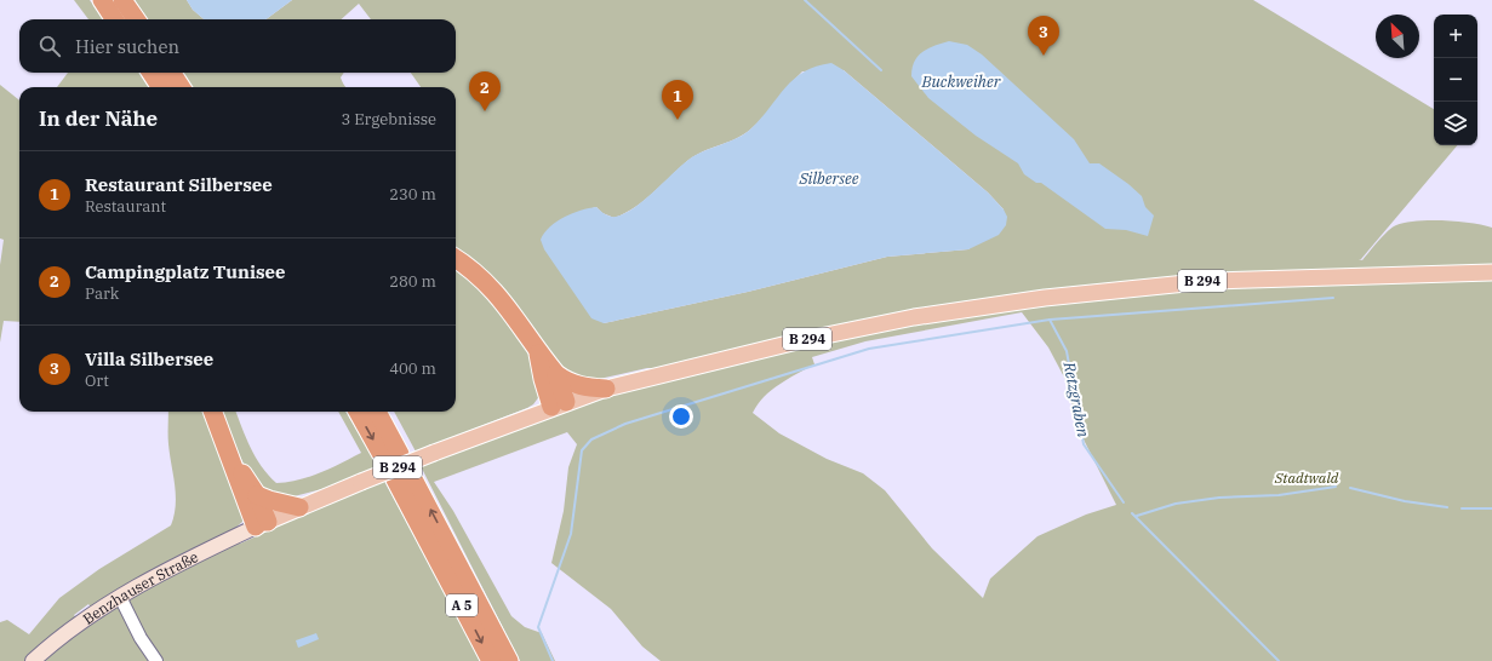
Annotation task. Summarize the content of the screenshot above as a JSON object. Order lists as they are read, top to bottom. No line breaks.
{"streets":{"highway":["A 5"],"main road":["B 294","Benzhauser Straße"]},"crossings":[["B 294","Benzhauser Straße"]],"water":["Buckweiher","Silbersee","Retzgraben"],"parks":["Stadtwald"],"north":"top left","page":{"map_buttons":["+","−"],"pins":["3","2","1"],"search":"Hier suchen","heading":["In der Nähe","3 Ergebnisse"],"list":[{"mark":"1","name":"Restaurant Silbersee","note":"Restaurant","value":"230 m"},{"mark":"2","name":"Campingplatz Tunisee","note":"Park","value":"280 m"},{"mark":"3","name":"Villa Silbersee","note":"Ort","value":"400 m"}]}}
